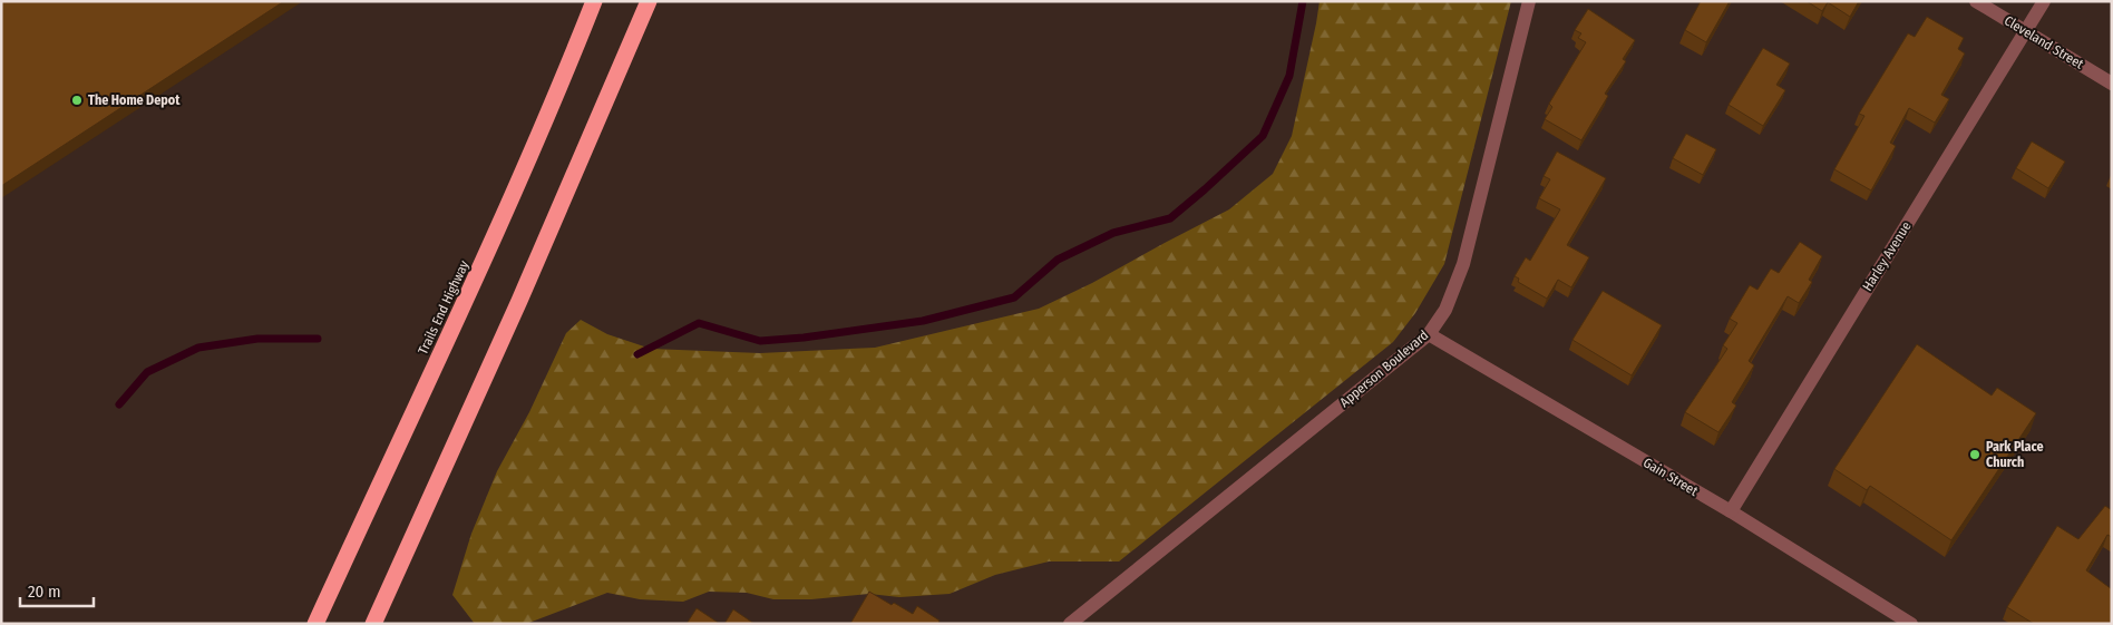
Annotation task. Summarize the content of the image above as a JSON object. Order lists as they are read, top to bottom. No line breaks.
{"streets":{"highway":["Trails End Highway"],"street":["Cleveland Street","Harley Avenue","Apperson Boulevard","Gain Street"]},"crossings":[["Cleveland Street","Harley Avenue"],["Harley Avenue","Gain Street"],["Apperson Boulevard","Gain Street"]],"places":["The Home Depot","Park Place Church"],"scale_bar":"20 m"}
